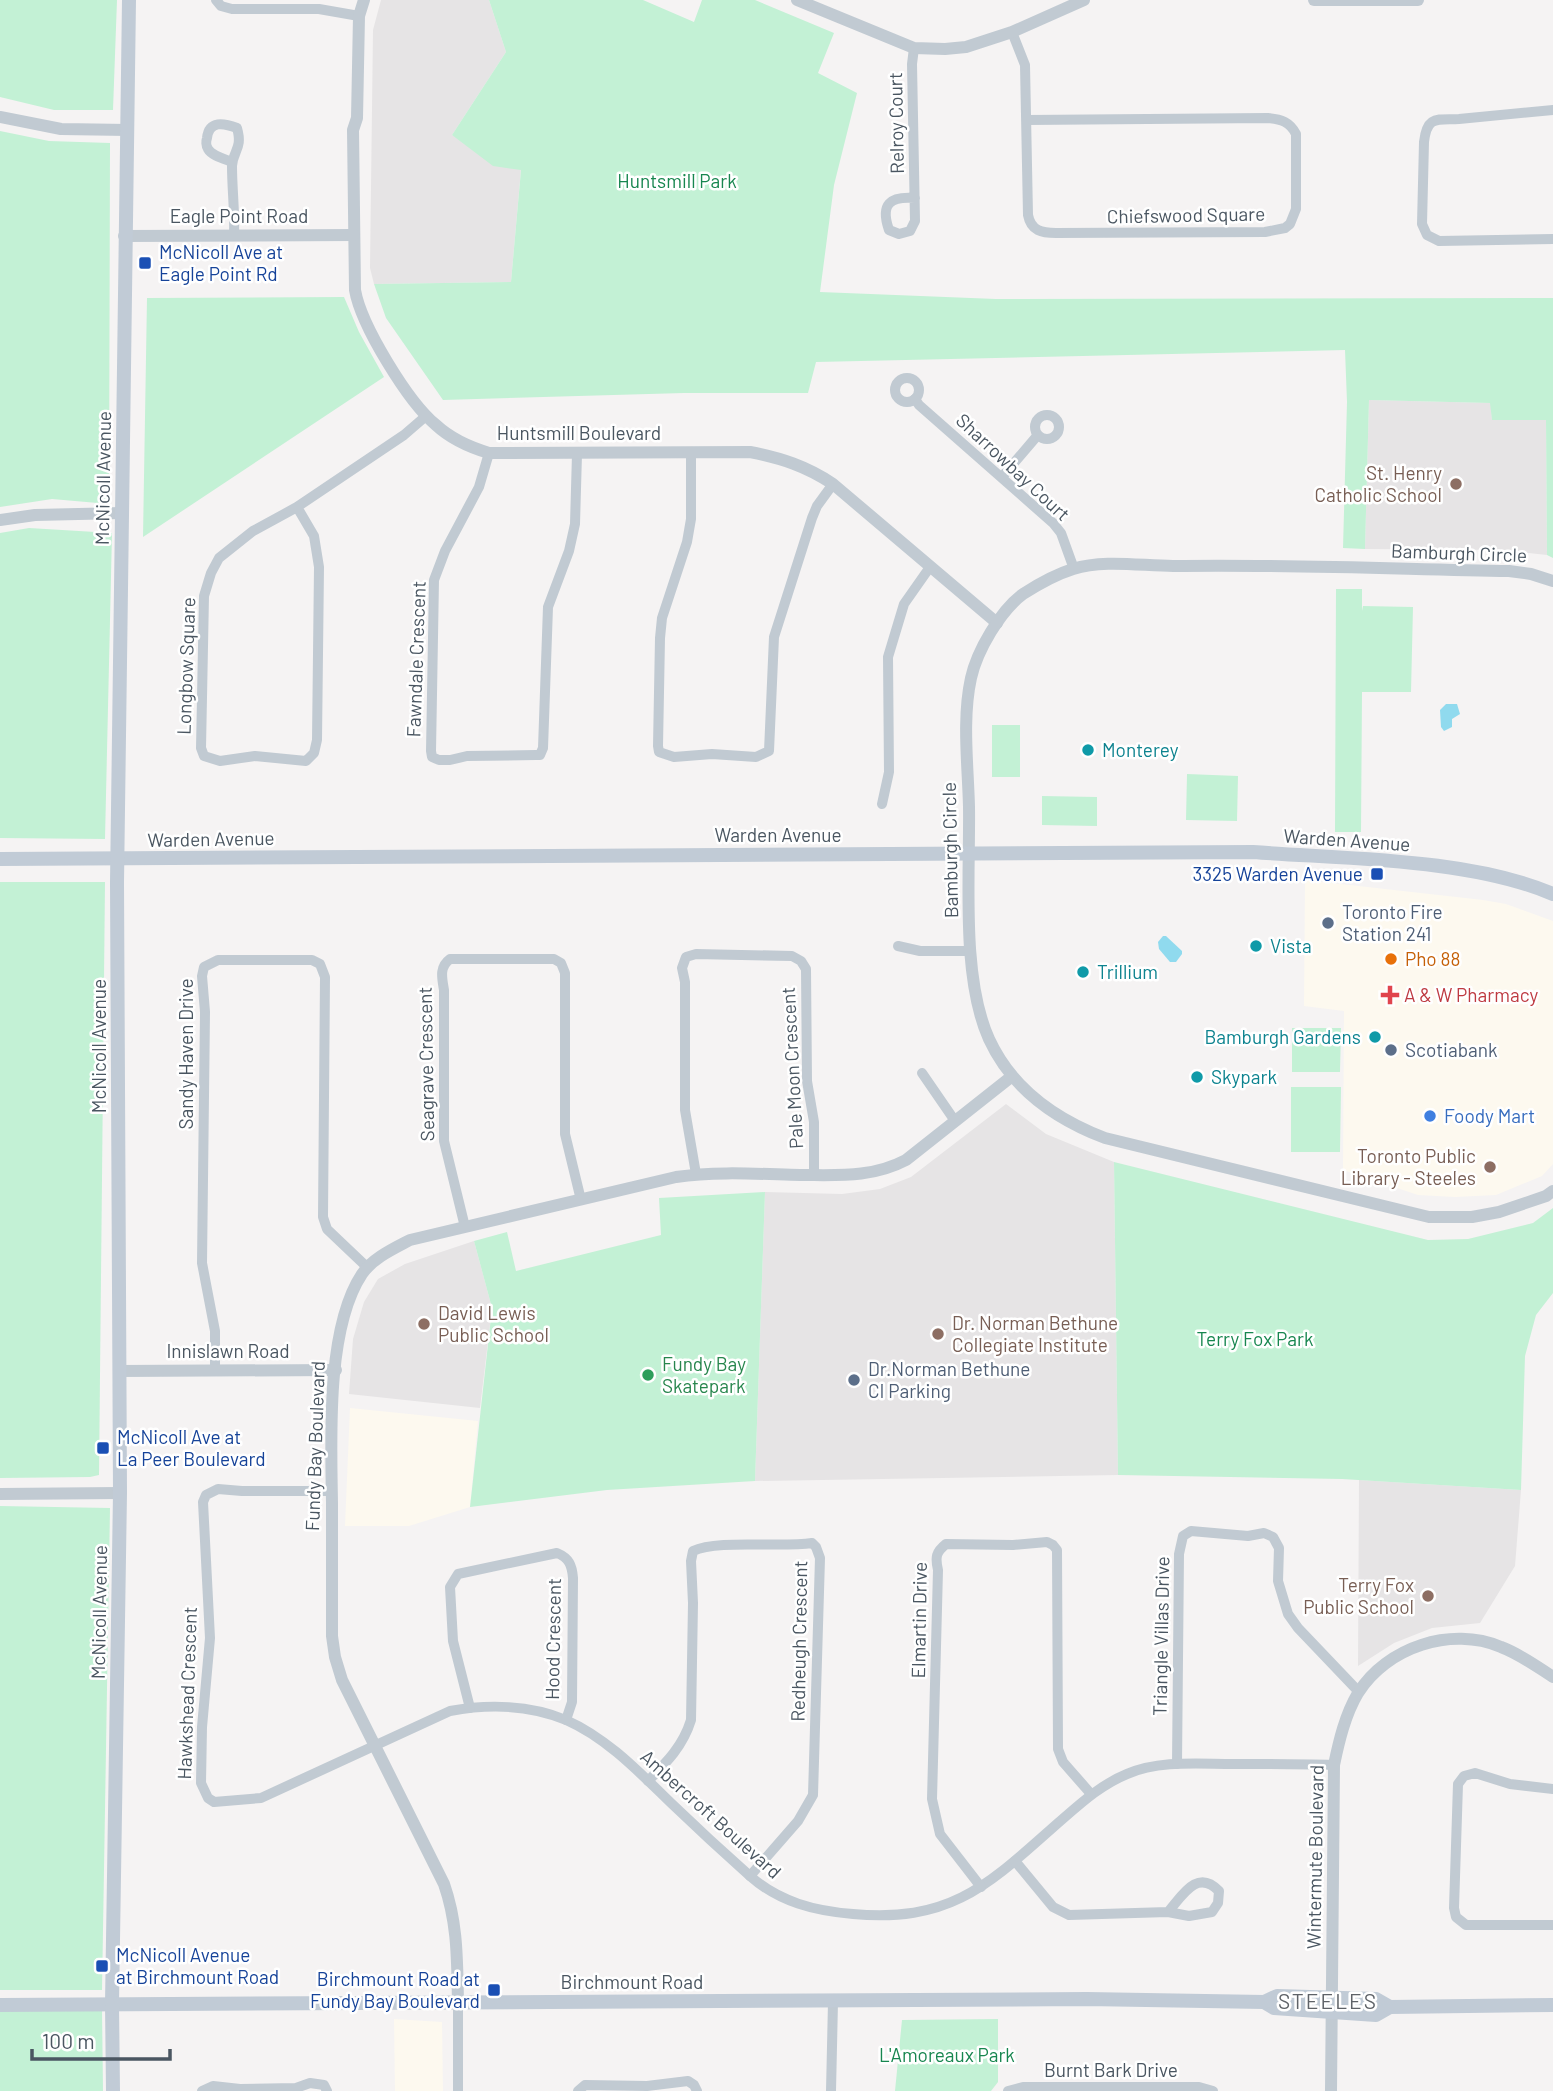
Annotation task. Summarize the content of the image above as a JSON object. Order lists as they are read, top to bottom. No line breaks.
{"streets":{"main road":["McNicoll Avenue","Warden Avenue","Birchmount Road"],"street":["Relroy Court","Chiefswood Square","Eagle Point Road","Huntsmill Boulevard","Sharrowbay Court","Bamburgh Circle","Fawndale Crescent","Longbow Square","Sandy Haven Drive","Seagrave Crescent","Pale Moon Crescent","Innislawn Road","Fundy Bay Boulevard","Elmartin Drive","Triangle Villas Drive","Hood Crescent","Redheugh Crescent","Hawkshead Crescent","Ambercroft Boulevard","Wintermute Boulevard","Burnt Bark Drive"]},"crossings":[["Eagle Point Road","Huntsmill Boulevard"],["Eagle Point Road","McNicoll Avenue"],["Huntsmill Boulevard","Bamburgh Circle"],["Huntsmill Boulevard","Fawndale Crescent"],["Huntsmill Boulevard","Longbow Square"],["Sharrowbay Court","Bamburgh Circle"],["McNicoll Avenue","Warden Avenue"],["McNicoll Avenue","Innislawn Road"],["McNicoll Avenue","Birchmount Road"],["Bamburgh Circle","Warden Avenue"],["Bamburgh Circle","Fundy Bay Boulevard"],["Sandy Haven Drive","Innislawn Road"],["Sandy Haven Drive","Fundy Bay Boulevard"],["Seagrave Crescent","Fundy Bay Boulevard"],["Pale Moon Crescent","Fundy Bay Boulevard"],["Innislawn Road","Fundy Bay Boulevard"],["Fundy Bay Boulevard","Hawkshead Crescent"],["Fundy Bay Boulevard","Ambercroft Boulevard"],["Fundy Bay Boulevard","Birchmount Road"],["Elmartin Drive","Ambercroft Boulevard"],["Triangle Villas Drive","Ambercroft Boulevard"],["Triangle Villas Drive","Wintermute Boulevard"],["Hood Crescent","Ambercroft Boulevard"],["Redheugh Crescent","Ambercroft Boulevard"],["Hawkshead Crescent","Ambercroft Boulevard"],["Ambercroft Boulevard","Wintermute Boulevard"],["Wintermute Boulevard","Birchmount Road"]],"districts":["STEELES"],"parks":["Huntsmill Park","Terry Fox Park","L'Amoreaux Park"],"places":{"transit":["McNicoll Ave at Eagle Point Rd","3325 Warden Avenue","McNicoll Ave at La Peer Boulevard","McNicoll Avenue at Birchmount Road","Birchmount Road at Fundy Bay Boulevard"],"other":["St. Henry Catholic School","Monterey","Toronto Fire Station 241","Vista","Pho 88","Trillium","Bamburgh Gardens","Scotiabank","Skypark","Foody Mart","Toronto Public Library - Steeles","David Lewis Public School","Dr. Norman Bethune Collegiate Institute","Fundy Bay Skatepark","Dr.Norman Bethune CI Parking","Terry Fox Public School"],"health":["A & W Pharmacy"]},"scale_bar":"100 m"}
